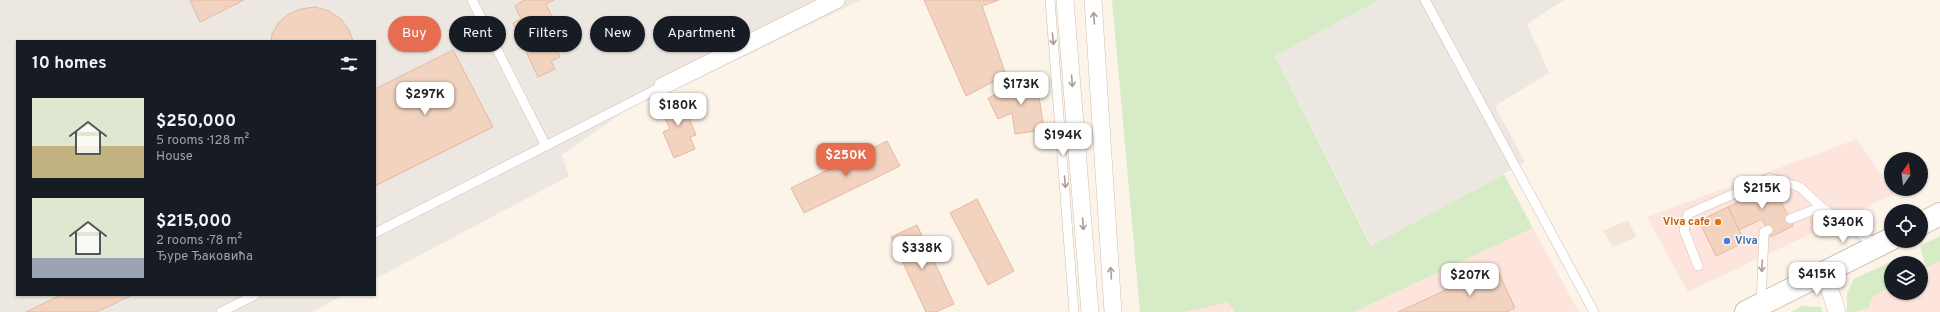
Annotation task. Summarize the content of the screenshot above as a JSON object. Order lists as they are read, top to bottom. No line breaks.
{"places":["Viva cafe","Viva"],"north":"top","page":{"chip":["Buy","Rent","Filters","New","Apartment"],"heading":"10 homes","price":["$173K","$297K","$180K","$194K","$250K","$215K","$340K","$338K","$415K","$207K"],"list":[{"name":"$250,000","note":"5 rooms · 128 m² · House"},{"name":"$215,000","note":"2 rooms · 78 m² · Ђуре Ђаковића"}]}}
